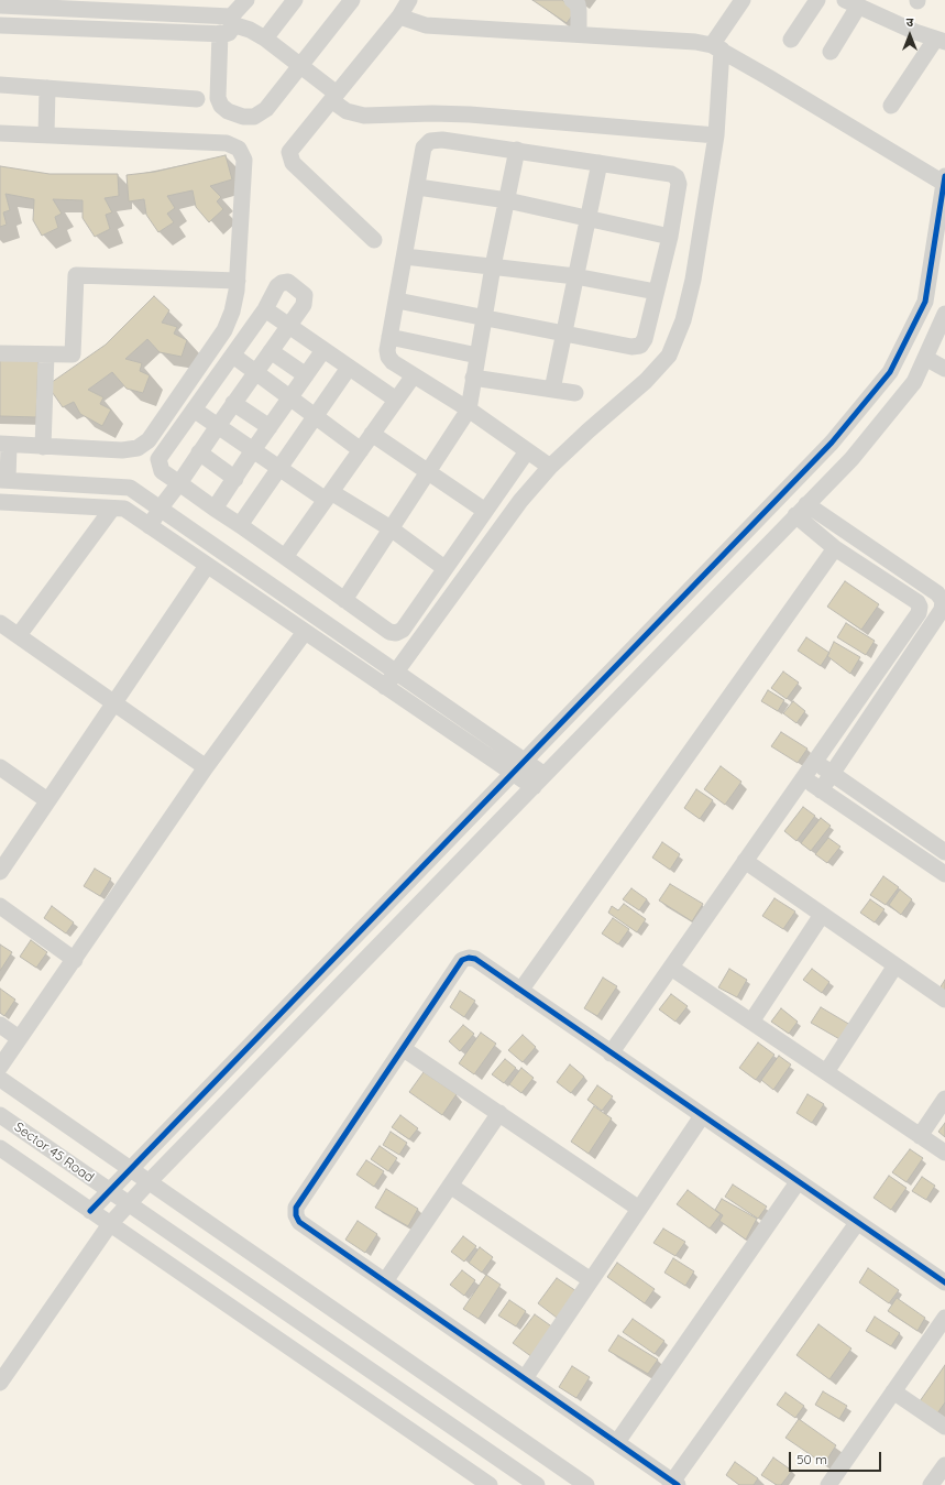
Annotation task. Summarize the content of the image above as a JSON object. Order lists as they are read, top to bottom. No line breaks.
{"streets":{"street":["Sector 45 Road"]},"scale_bar":"50 m","north":"top"}
